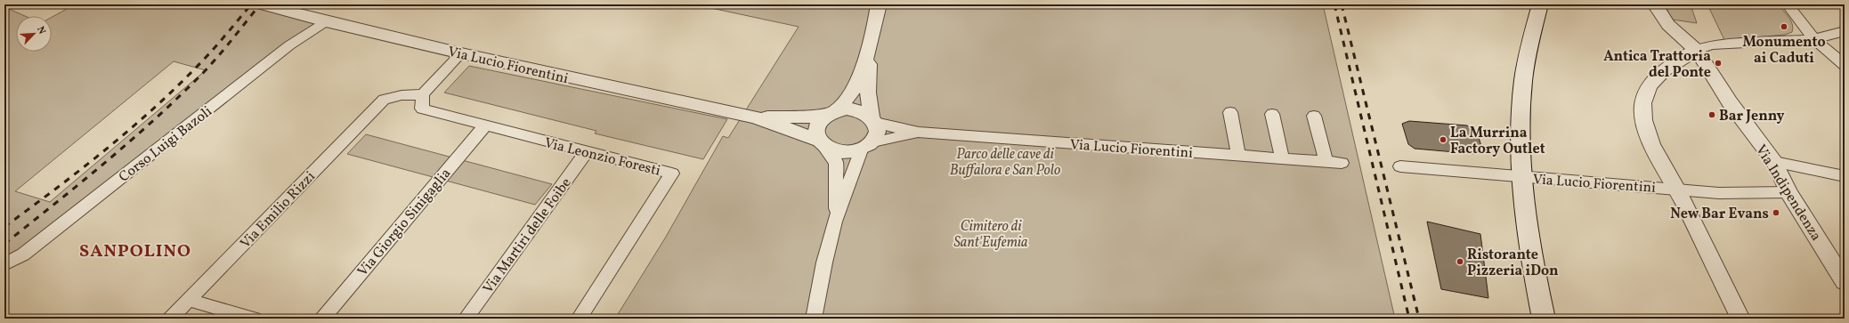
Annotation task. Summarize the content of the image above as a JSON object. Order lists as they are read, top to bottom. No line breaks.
{"streets":{"street":["Via Lucio Fiorentini","Corso Luigi Bazoli","Via Leonzio Foresti","Via Indipendenza","Via Emilio Rizzi","Via Giorgio Sinigaglia","Via Martiri delle Foibe"]},"crossings":[["Via Lucio Fiorentini","Corso Luigi Bazoli"],["Via Lucio Fiorentini","Via Indipendenza"],["Via Leonzio Foresti","Via Emilio Rizzi"],["Via Leonzio Foresti","Via Giorgio Sinigaglia"],["Via Leonzio Foresti","Via Martiri delle Foibe"]],"districts":["SANPOLINO"],"parks":["Parco delle cave di Buffalora e San Polo","Cimitero di Sant'Eufemia"],"places":["Monumento ai Caduti","Antica Trattoria del Ponte","Bar Jenny","La Murrina Factory Outlet","New Bar Evans","Ristorante Pizzeria iDon"],"north":"top right"}
